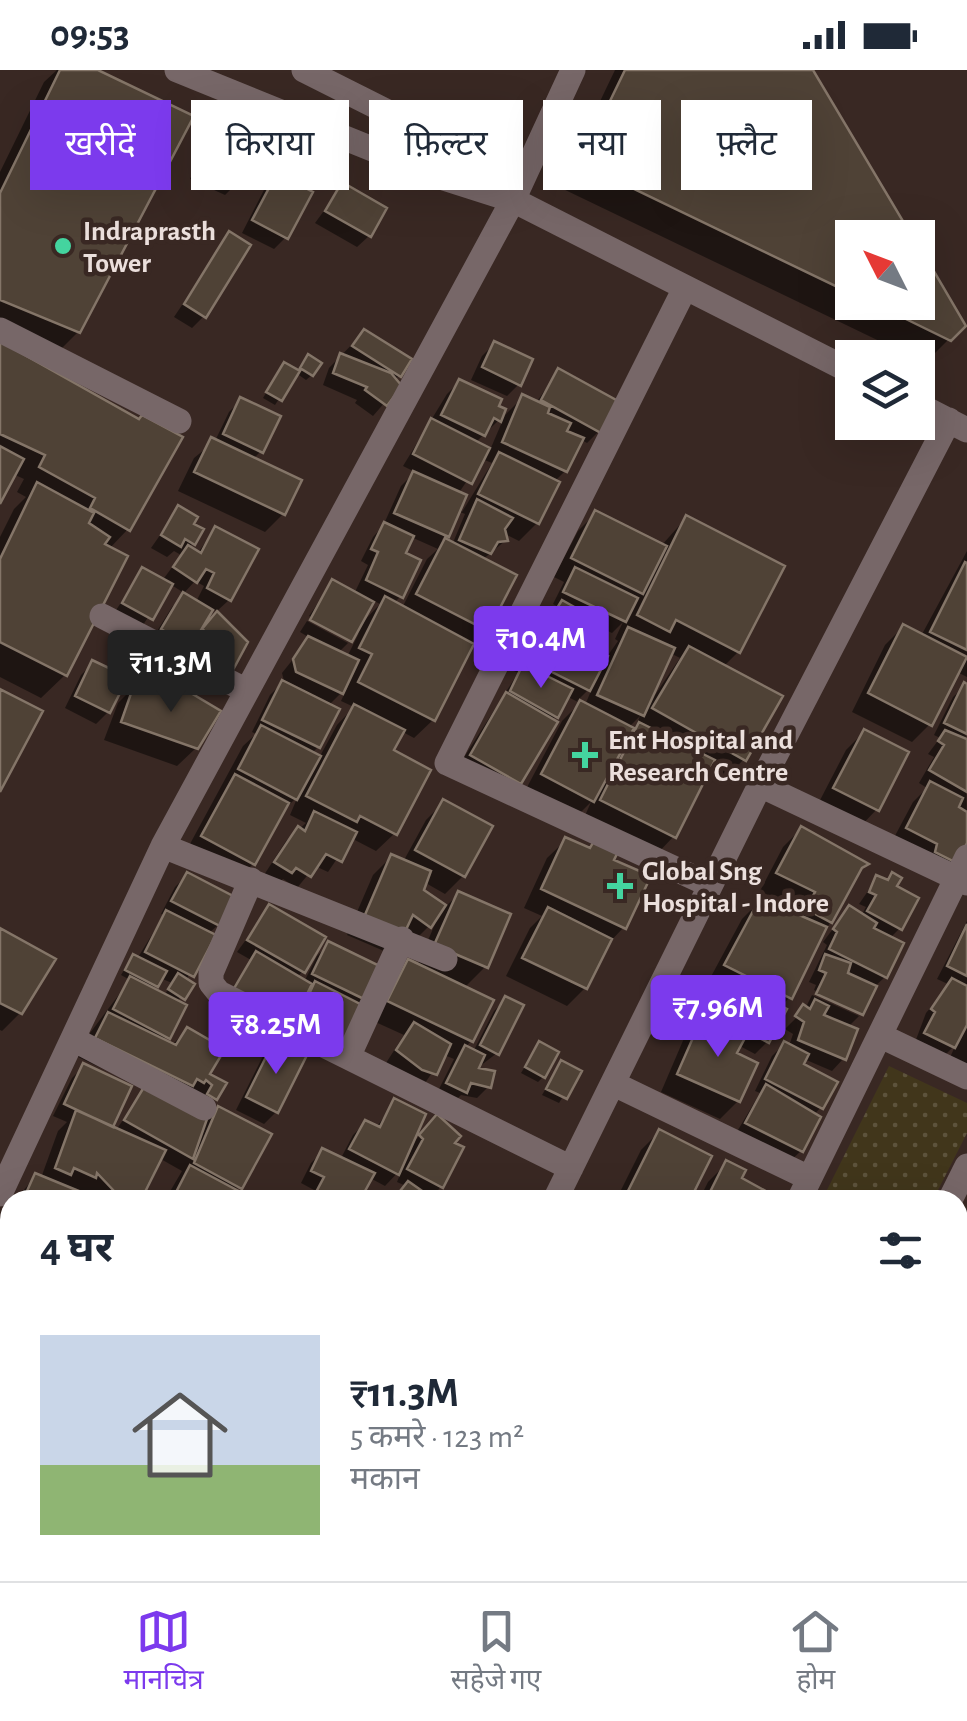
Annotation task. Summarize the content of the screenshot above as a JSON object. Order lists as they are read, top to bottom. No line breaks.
{"places":{"other":["Indraprasth Tower"],"health":["Ent Hospital and Research Centre","Global Sng Hospital - Indore"]},"north":"top left","page":{"status":"09:53","chip":["खरीदें","किराया","फ़िल्टर","नया","फ़्लैट"],"price":["₹10.4M","₹11.3M","₹7.96M","₹8.25M"],"heading":"4 घर","list":[{"name":"₹11.3M","note":"5 कमरे · 123 m² · मकान"}],"tabs":["मानचित्र","सहेजे गए","होम"]}}
